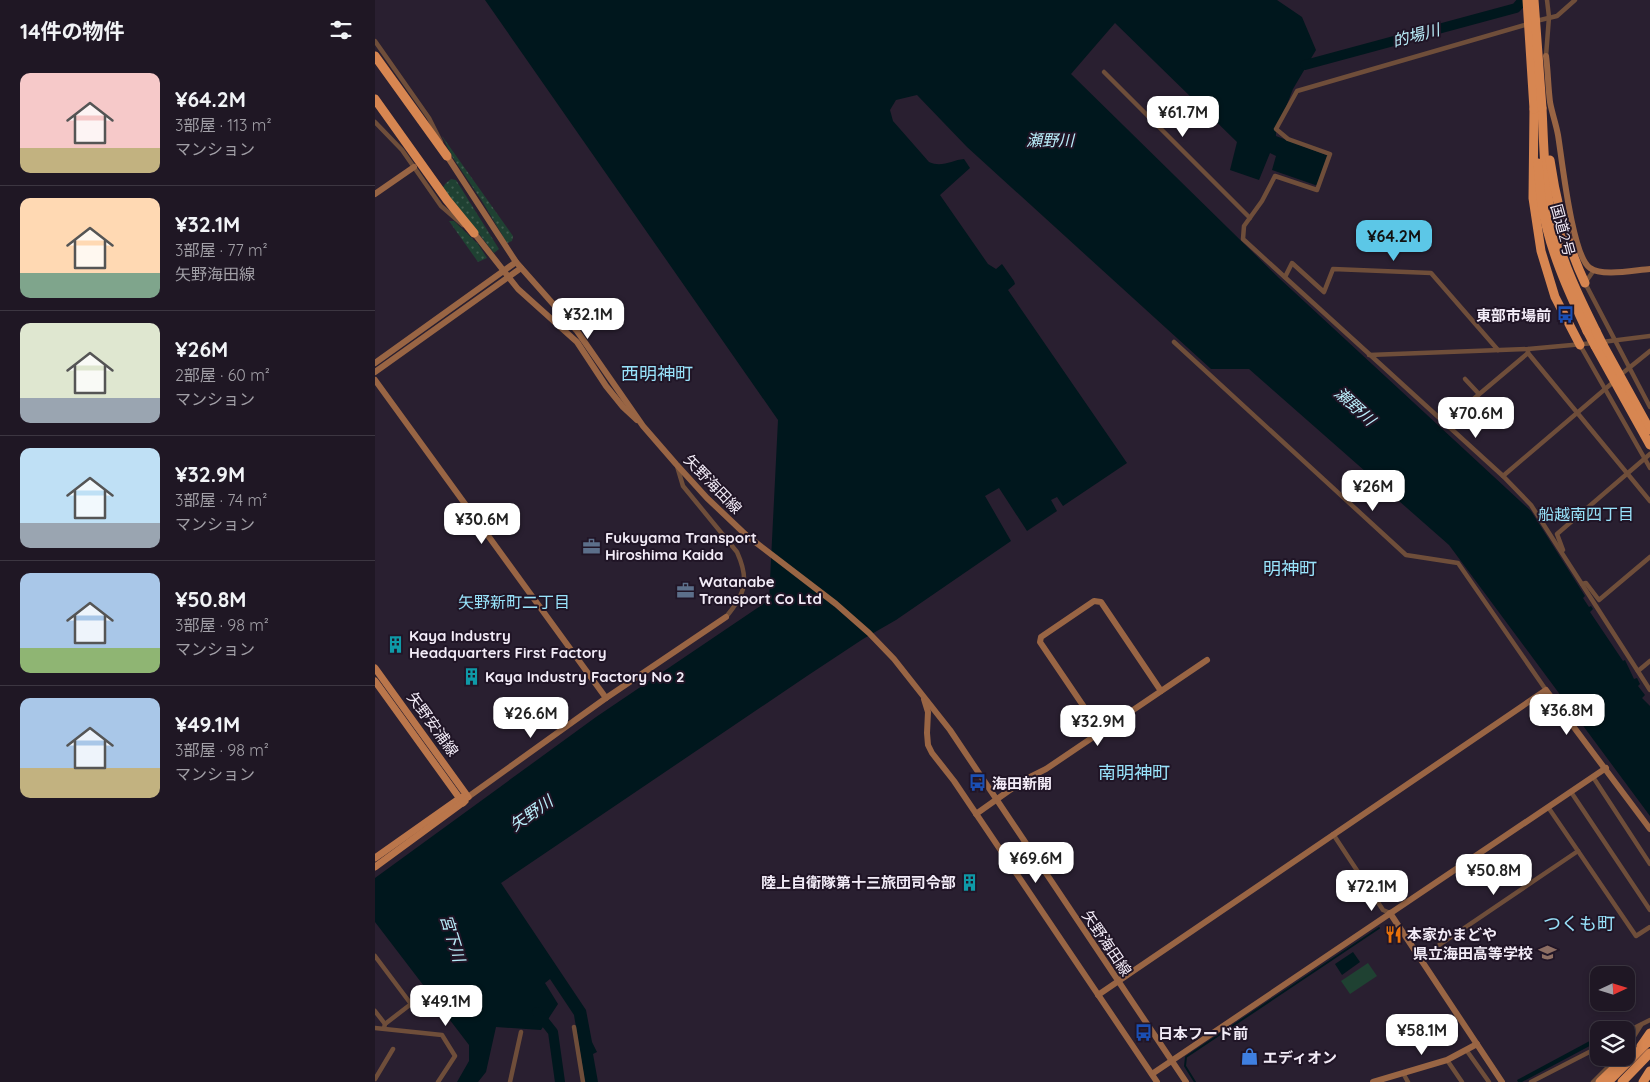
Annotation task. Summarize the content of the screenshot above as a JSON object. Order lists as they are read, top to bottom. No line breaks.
{"streets":{"highway":["国道2号"],"main road":["矢野安浦線"],"street":["矢野海田線"]},"districts":["西明神町","船越南四丁目","明神町","矢野新町二丁目","南明神町","つくも町"],"water":["的場川","瀬野川","矢野川","宮下川"],"places":{"bus stop":["東部市場前","海田新開","日本フード前"],"office":["Fukuyama Transport Hiroshima Kaida","Watanabe Transport Co Ltd"],"building":["Kaya Industry Headquarters First Factory","Kaya Industry Factory No 2","陸上自衛隊第十三旅団司令部"],"restaurant":["本家かまどや"],"school or university":["県立海田高等学校"],"shop":["エディオン"]},"north":"right","page":{"heading":"14件の物件","list":[{"name":"¥64.2M","note":"3部屋 · 113 m² · マンション"},{"name":"¥32.1M","note":"3部屋 · 77 m² · 矢野海田線"},{"name":"¥26M","note":"2部屋 · 60 m² · マンション"},{"name":"¥32.9M","note":"3部屋 · 74 m² · マンション"},{"name":"¥50.8M","note":"3部屋 · 98 m² · マンション"},{"name":"¥49.1M","note":"3部屋 · 98 m² · マンション"}],"price":["¥61.7M","¥64.2M","¥32.1M","¥70.6M","¥26M","¥30.6M","¥36.8M","¥26.6M","¥32.9M","¥69.6M","¥50.8M","¥72.1M","¥49.1M","¥58.1M"]}}
